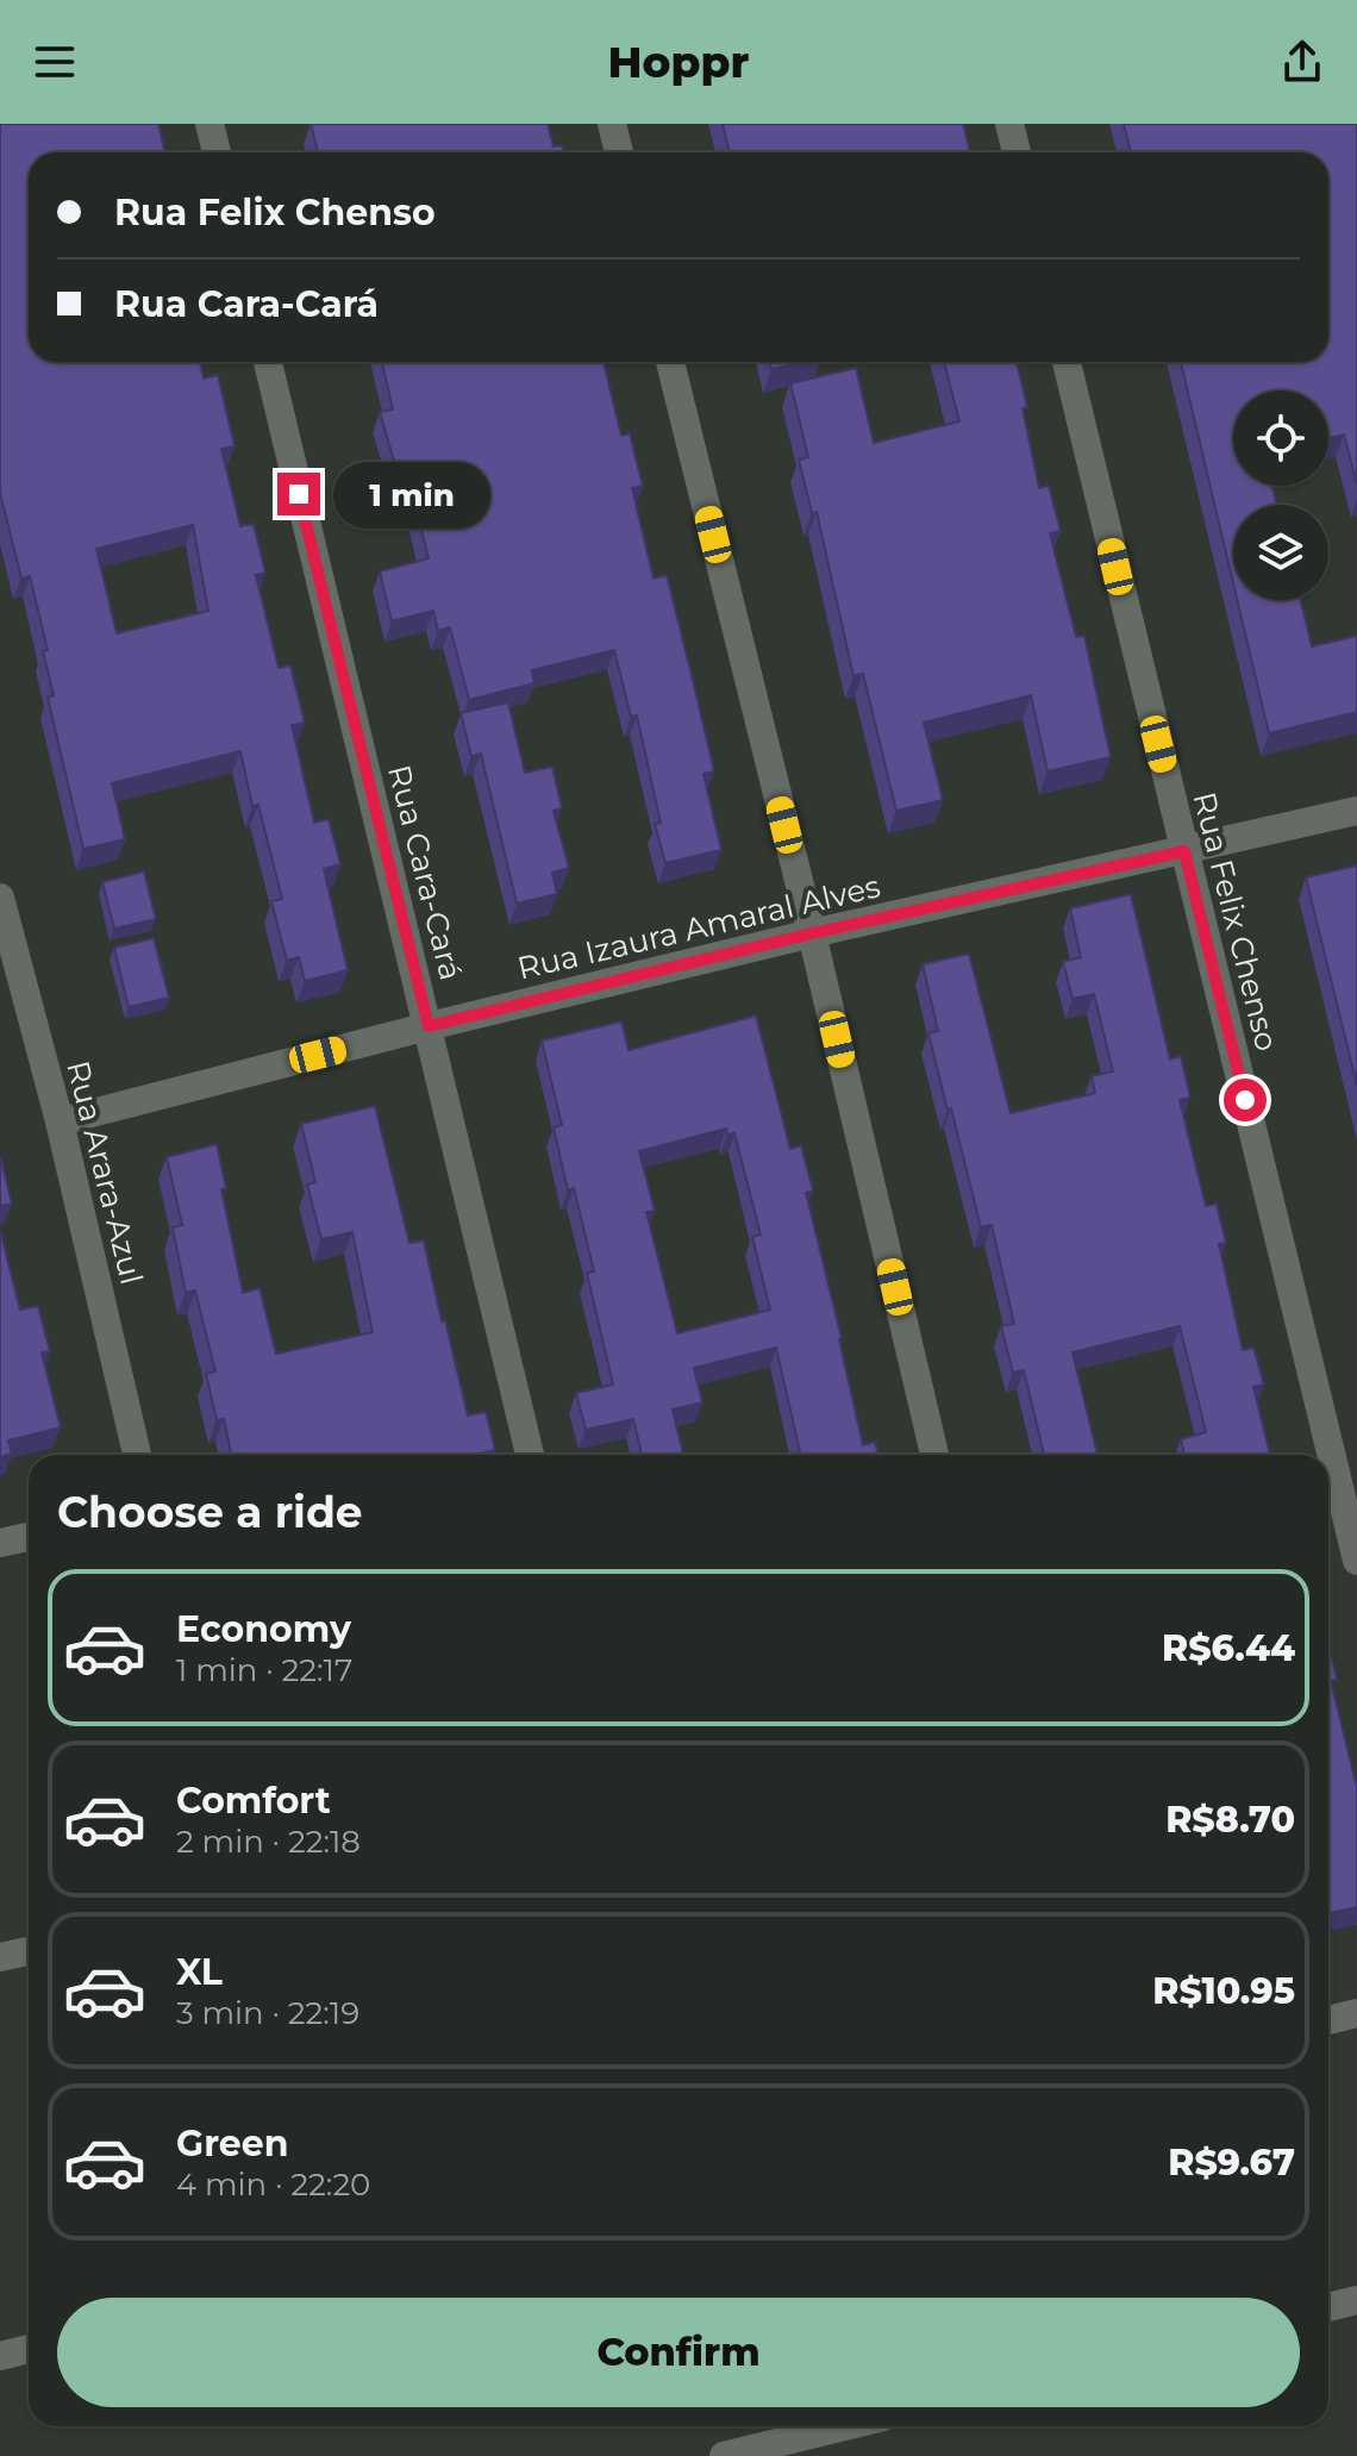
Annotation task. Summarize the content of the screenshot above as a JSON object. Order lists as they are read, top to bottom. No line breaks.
{"streets":{"street":["Rua Cara-Cará","Rua Felix Chenso","Rua Izaura Amaral Alves","Rua Arara-Azul"]},"crossings":[["Rua Cara-Cará","Rua Izaura Amaral Alves"],["Rua Felix Chenso","Rua Izaura Amaral Alves"],["Rua Izaura Amaral Alves","Rua Arara-Azul"]],"page":{"header":"Hoppr","banner":["Rua Felix Chenso","Rua Cara-Cará"],"bubble":"1 min","heading":"Choose a ride","list":[{"name":"Economy","note":"1 min · 22:17","value":"R$6.44"},{"name":"Comfort","note":"2 min · 22:18","value":"R$8.70"},{"name":"XL","note":"3 min · 22:19","value":"R$10.95"},{"name":"Green","note":"4 min · 22:20","value":"R$9.67"}],"buttons":"Confirm"}}
